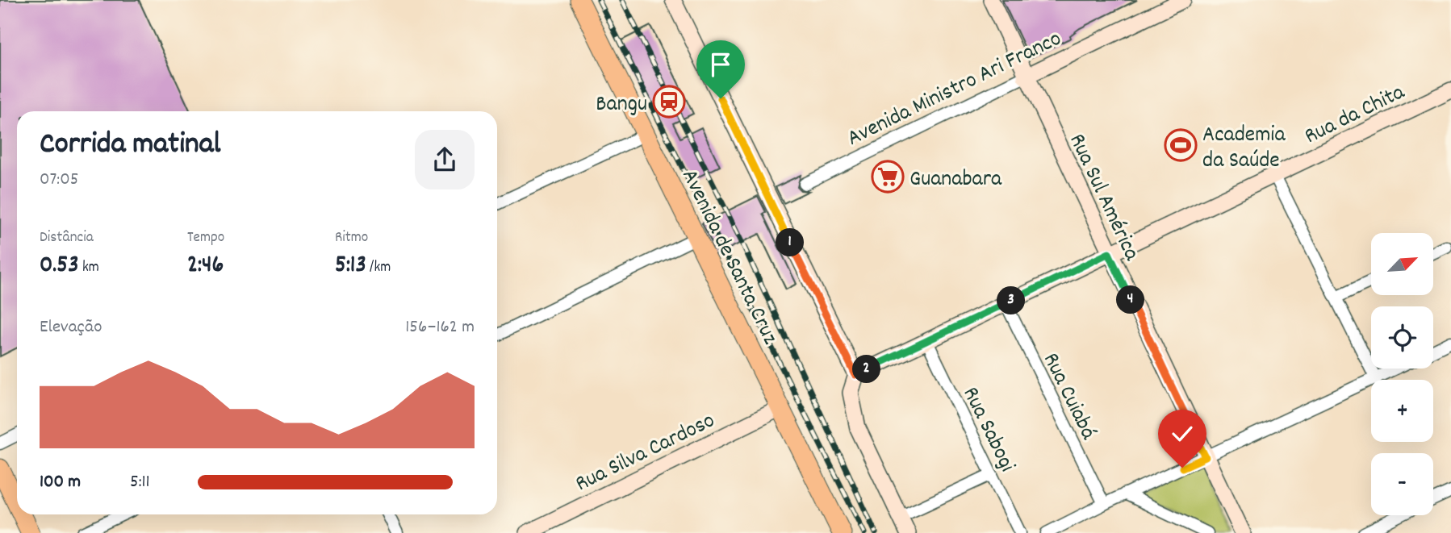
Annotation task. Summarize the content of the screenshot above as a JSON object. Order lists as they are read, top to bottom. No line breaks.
{"streets":{"main road":["Avenida Ministro Ari Franco","Rua da Chita","Rua Sul América","Avenida de Santa Cruz","Rua Silva Cardoso"],"street":["Rua Cuiabá","Rua Sabogi"]},"crossings":[["Avenida Ministro Ari Franco","Rua Sul América"],["Rua da Chita","Rua Sul América"],["Rua da Chita","Rua Cuiabá"],["Rua da Chita","Rua Sabogi"],["Avenida de Santa Cruz","Rua Silva Cardoso"]],"places":{"station":["Bangu"],"sports":["Academia da Saúde"],"supermarket":["Guanabara"]},"north":"top right","page":{"heading":["Corrida matinal","07:05"],"stats":[["Distância","0.53 km"],["Tempo","2:46"],["Ritmo","5:13 /km"]],"pins":["1","4","3","2"],"map_buttons":["+","−"],"chart":["Elevação","156–162 m"],"list":[{"name":"100 m","note":"5:11"}]}}
